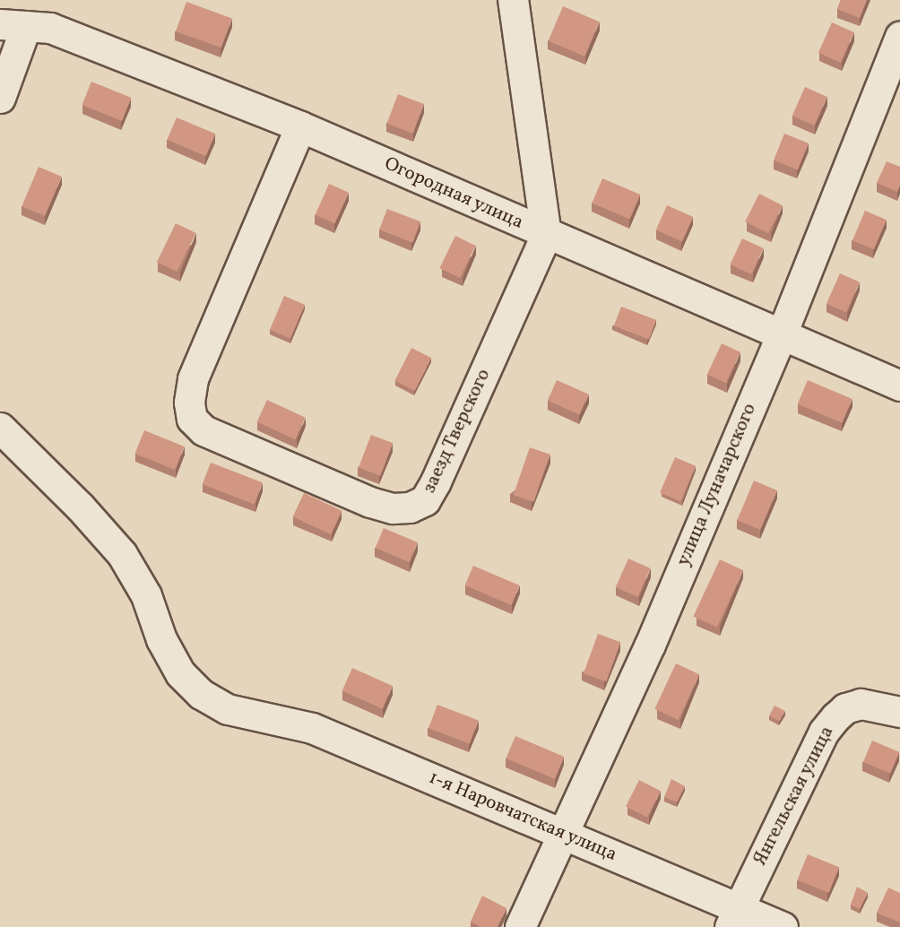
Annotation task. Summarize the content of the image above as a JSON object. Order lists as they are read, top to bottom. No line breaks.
{"streets":{"street":["Огородная улица","заезд Тверского","улица Луначарского","Янгельская улица","1-я Наровчатская улица"]},"crossings":[["Огородная улица","заезд Тверского"],["Огородная улица","улица Луначарского"],["улица Луначарского","1-я Наровчатская улица"],["Янгельская улица","1-я Наровчатская улица"]]}
